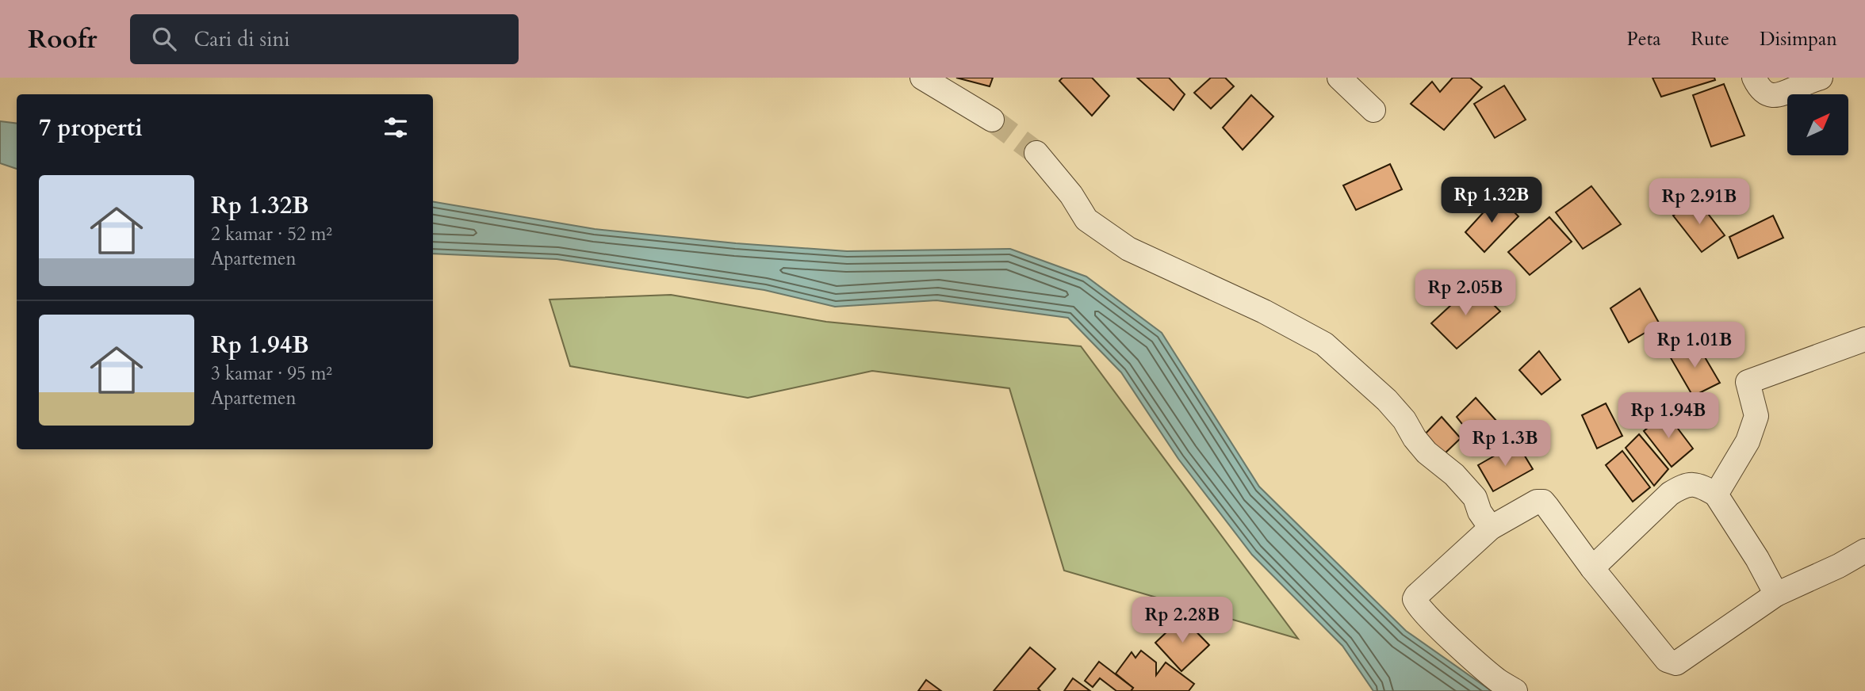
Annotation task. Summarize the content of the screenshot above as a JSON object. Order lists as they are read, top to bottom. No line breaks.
{"north":"top right","page":{"header":"Roofr","search":"Cari di sini","nav":["Peta","Rute","Disimpan"],"heading":"7 properti","list":[{"name":"Rp 1.32B","note":"2 kamar · 52 m² · Apartemen"},{"name":"Rp 1.94B","note":"3 kamar · 95 m² · Apartemen"}],"price":["Rp 1.32B","Rp 2.91B","Rp 2.05B","Rp 1.01B","Rp 1.94B","Rp 1.3B","Rp 2.28B"]}}
